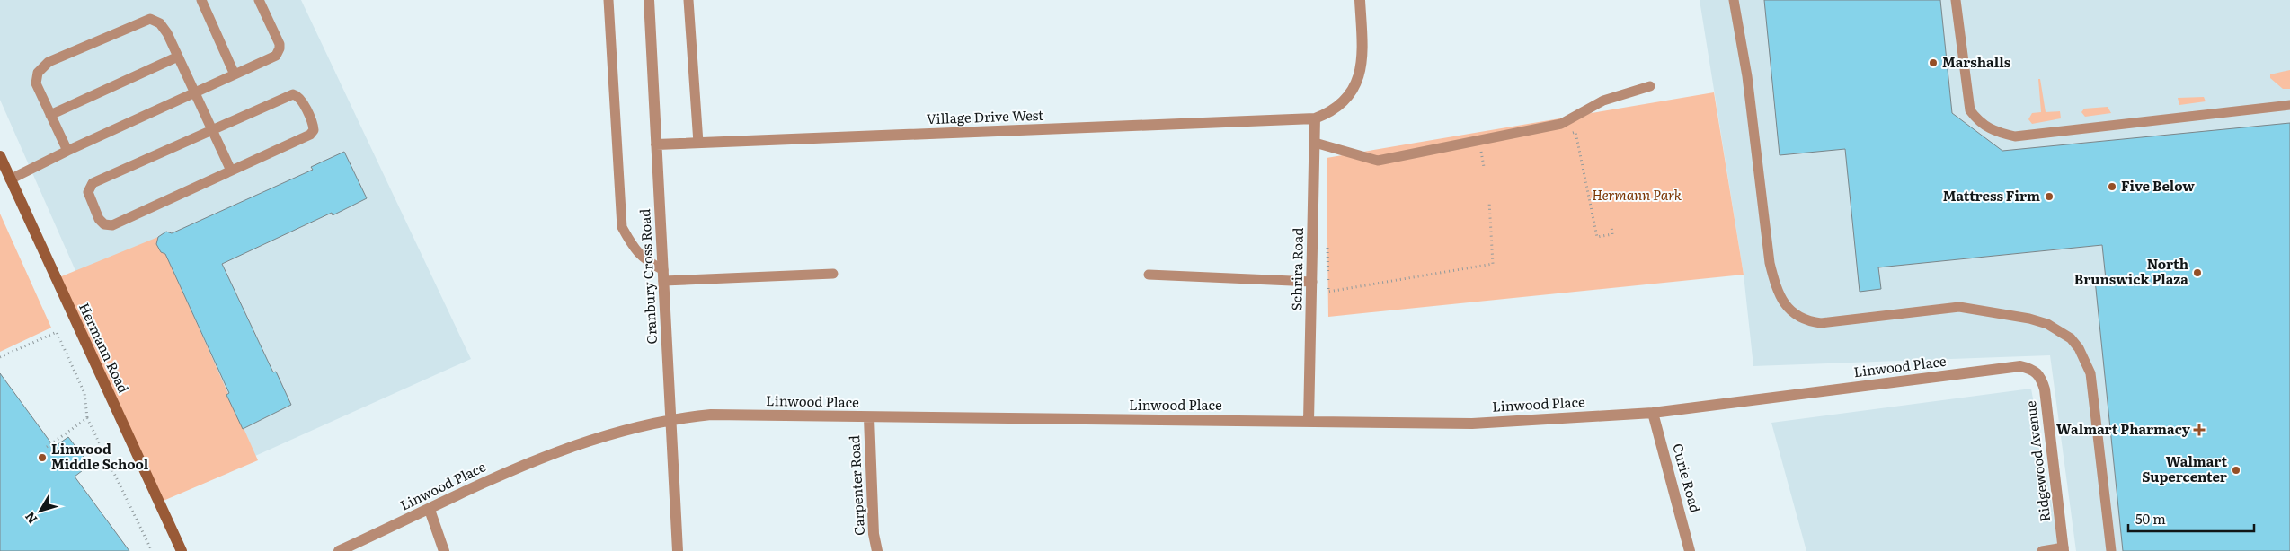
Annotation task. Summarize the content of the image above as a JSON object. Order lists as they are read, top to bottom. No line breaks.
{"streets":{"street":["Village Drive West","Schrira Road","Cranbury Cross Road","Hermann Road","Linwood Place","Ridgewood Avenue","Curie Road","Carpenter Road"]},"crossings":[["Village Drive West","Schrira Road"],["Village Drive West","Cranbury Cross Road"],["Schrira Road","Linwood Place"],["Cranbury Cross Road","Linwood Place"],["Linwood Place","Ridgewood Avenue"],["Linwood Place","Curie Road"],["Linwood Place","Carpenter Road"]],"parks":["Hermann Park"],"places":{"other":["Marshalls","Five Below","Mattress Firm","North Brunswick Plaza","Linwood Middle School","Walmart Supercenter"],"health":["Walmart Pharmacy"]},"scale_bar":"50 m","north":"bottom left"}
